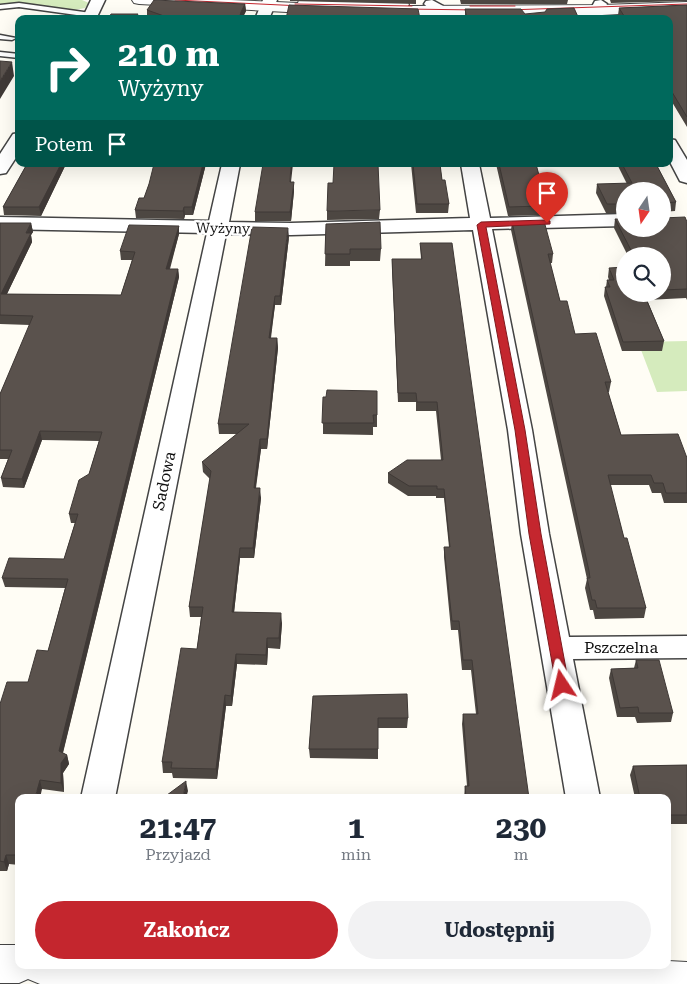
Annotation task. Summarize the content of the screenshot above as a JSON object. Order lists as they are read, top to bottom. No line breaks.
{"streets":{"street":["Wyżyny","Sadowa","Pszczelna"]},"crossings":[["Wyżyny","Sadowa"]],"north":"bottom","page":{"turn":["210 m","Wyżyny"],"then":"Potem","eta":["21:47","Przyjazd","1","min","230","m"],"buttons":["Zakończ","Udostępnij"]}}
